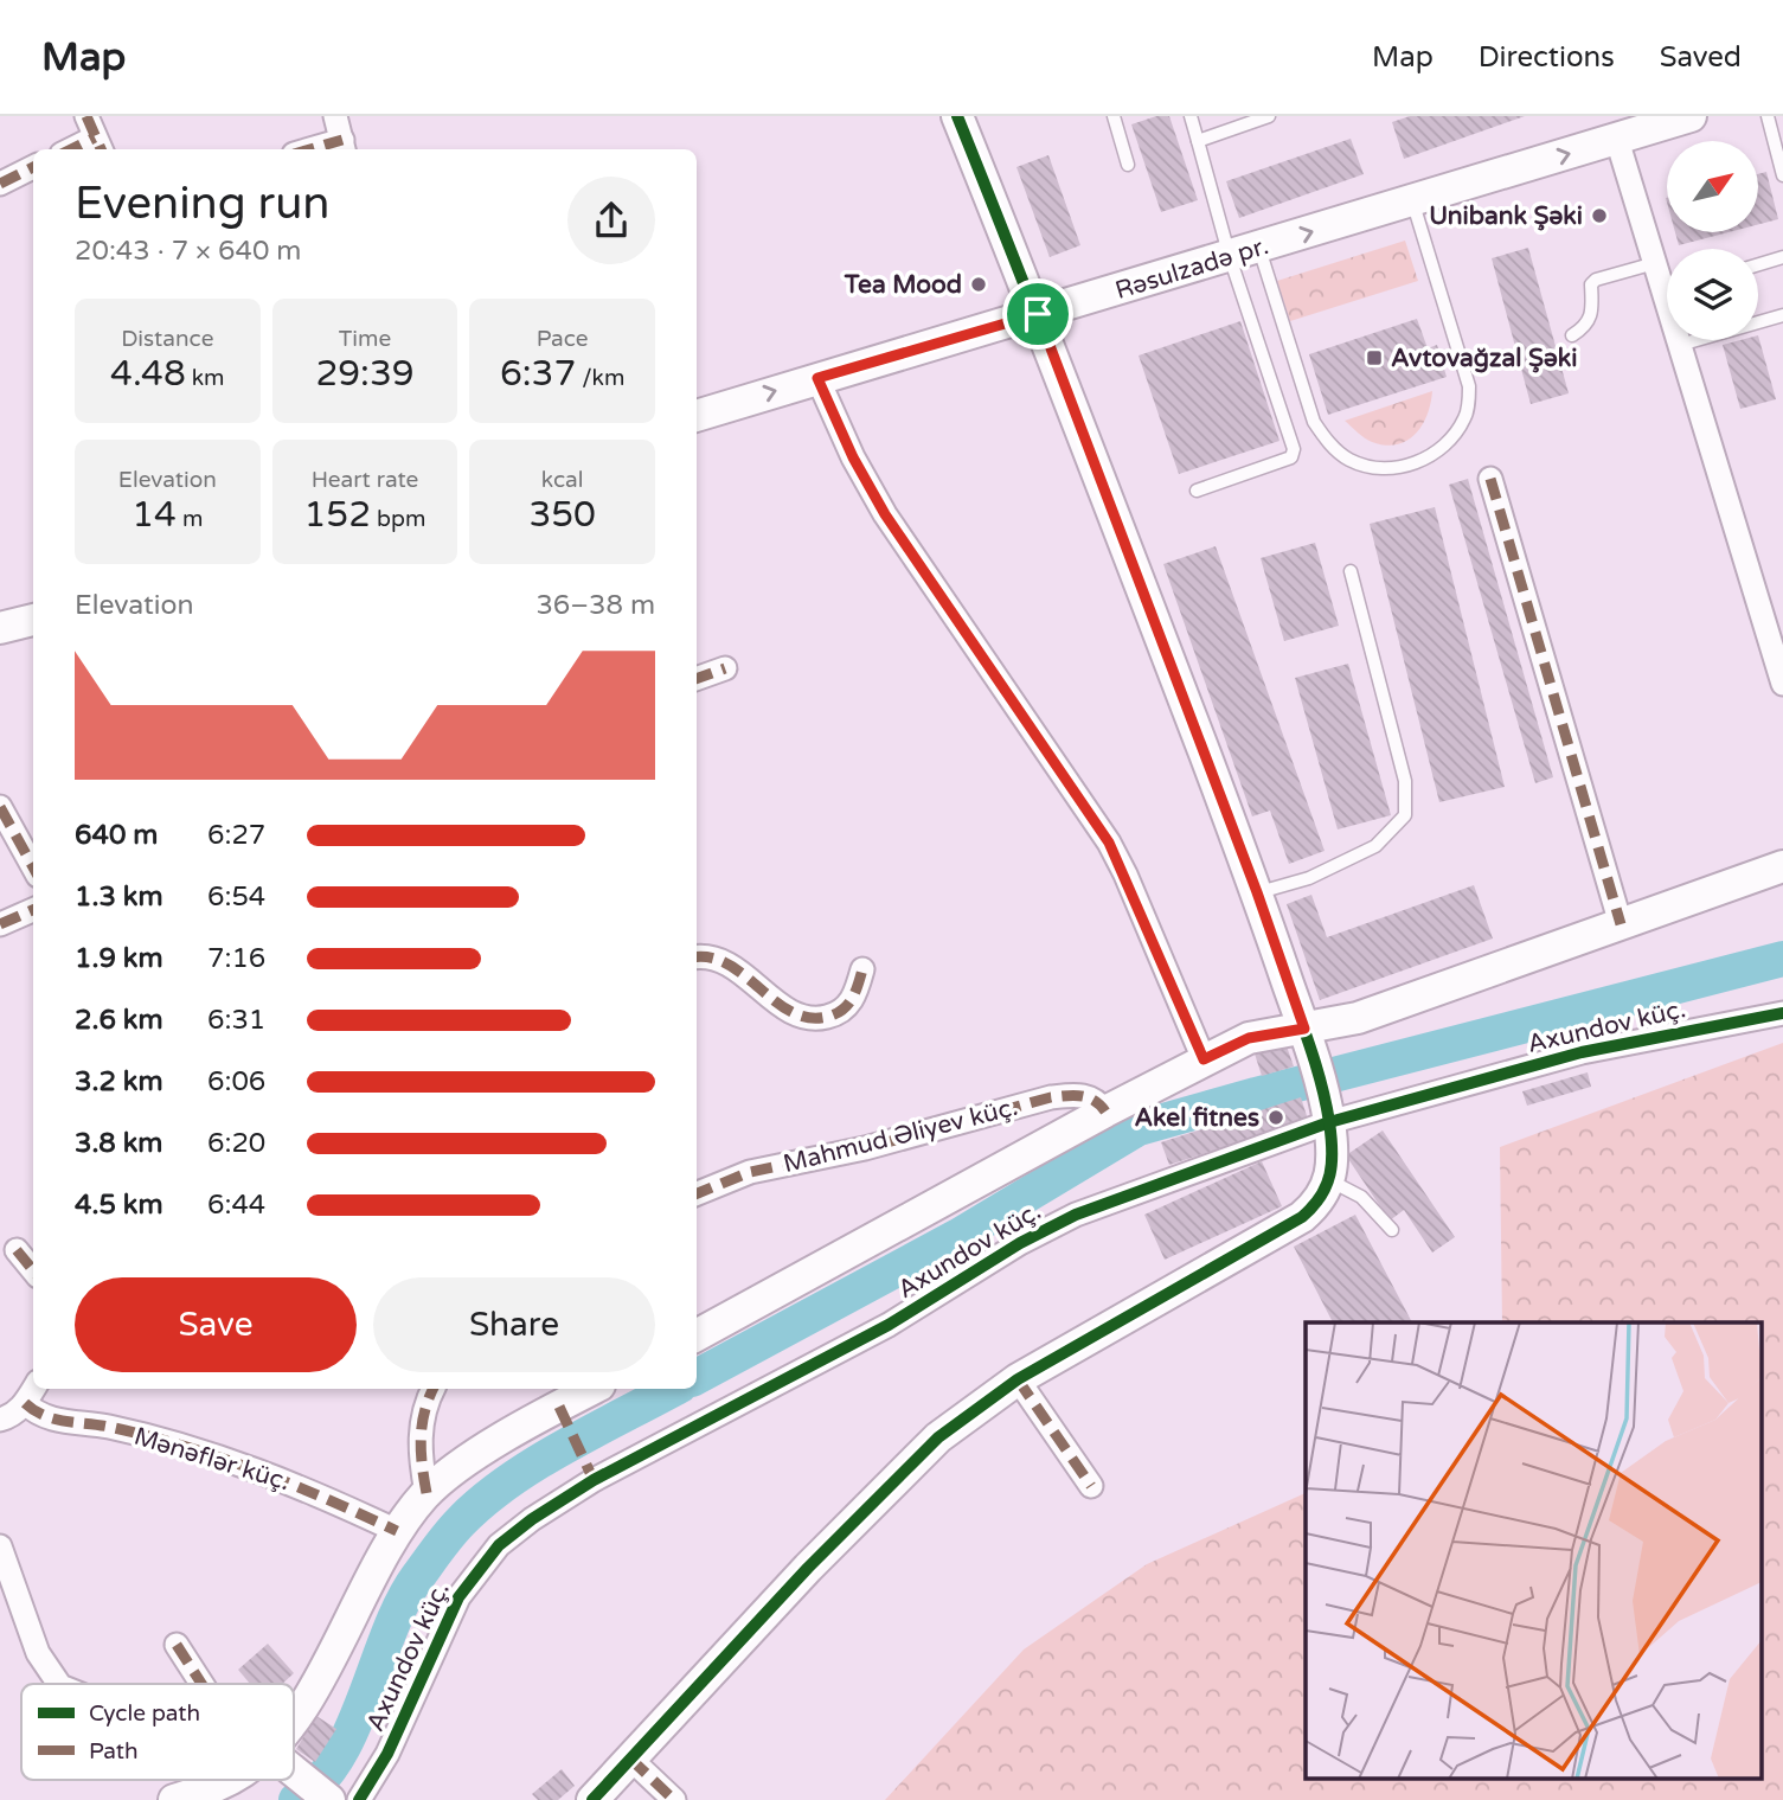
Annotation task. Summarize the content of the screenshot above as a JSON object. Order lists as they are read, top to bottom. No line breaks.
{"streets":{"street":["Rəsulzadə pr.","Axundov küç.","Mahmud Əliyev küç.","Mənəflər küç."]},"one_way":["Rəsulzadə pr."],"places":{"other":["Unibank Şəki","Tea Mood","Akel fitnes"],"transit":["Avtovağzal Şəki"]},"legend":["Cycle path","Path"],"north":"top right","page":{"header":"Map","nav":["Map","Directions","Saved"],"heading":["Evening run","20:43 · 7 × 640 m"],"stats":[["Distance","4.48 km"],["Time","29:39"],["Pace","6:37 /km"],["Elevation","14 m"],["Heart rate","152 bpm"],["kcal","350"]],"chart":["Elevation","36–38 m"],"list":[{"name":"640 m","note":"6:27"},{"name":"1.3 km","note":"6:54"},{"name":"1.9 km","note":"7:16"},{"name":"2.6 km","note":"6:31"},{"name":"3.2 km","note":"6:06"},{"name":"3.8 km","note":"6:20"},{"name":"4.5 km","note":"6:44"}],"buttons":["Save","Share"]}}
